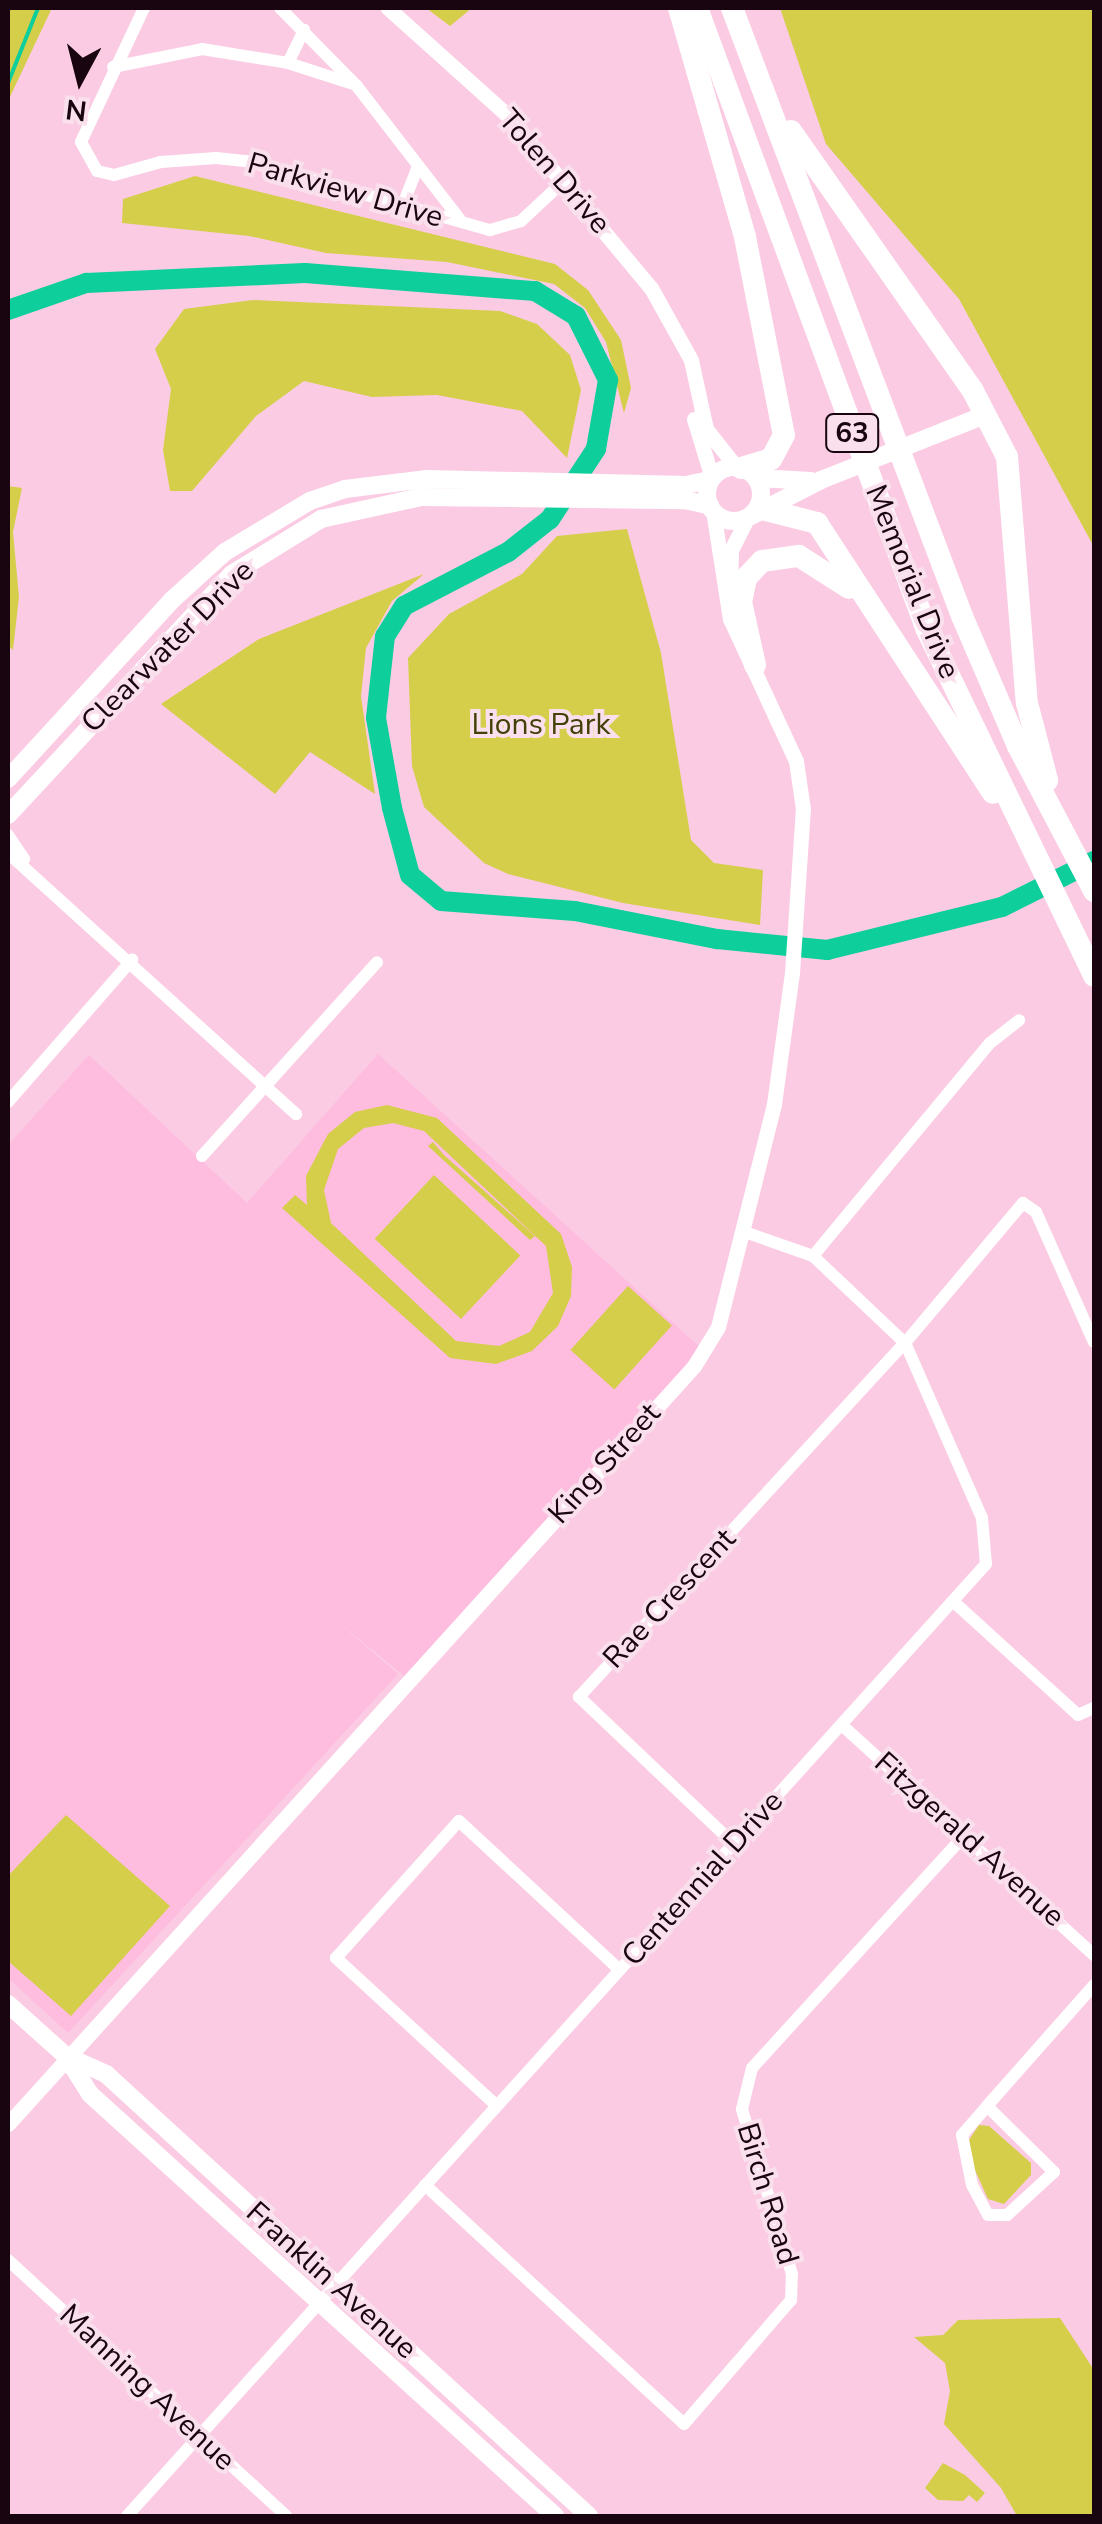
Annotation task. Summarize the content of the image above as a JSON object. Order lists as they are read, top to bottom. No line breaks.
{"streets":{"highway":["63","Memorial Drive"],"main road":["Clearwater Drive","Franklin Avenue"],"street":["Tolen Drive","Parkview Drive","King Street","Rae Crescent","Fitzgerald Avenue","Centennial Drive","Birch Road","Manning Avenue"]},"crossings":[["Tolen Drive","Parkview Drive"],["Tolen Drive","Clearwater Drive"],["Tolen Drive","King Street"],["Clearwater Drive","King Street"],["King Street","Centennial Drive"],["King Street","Franklin Avenue"],["Rae Crescent","Centennial Drive"],["Fitzgerald Avenue","Centennial Drive"],["Fitzgerald Avenue","Birch Road"],["Centennial Drive","Birch Road"],["Centennial Drive","Franklin Avenue"],["Centennial Drive","Manning Avenue"]],"parks":["Lions Park"],"north":"bottom"}
